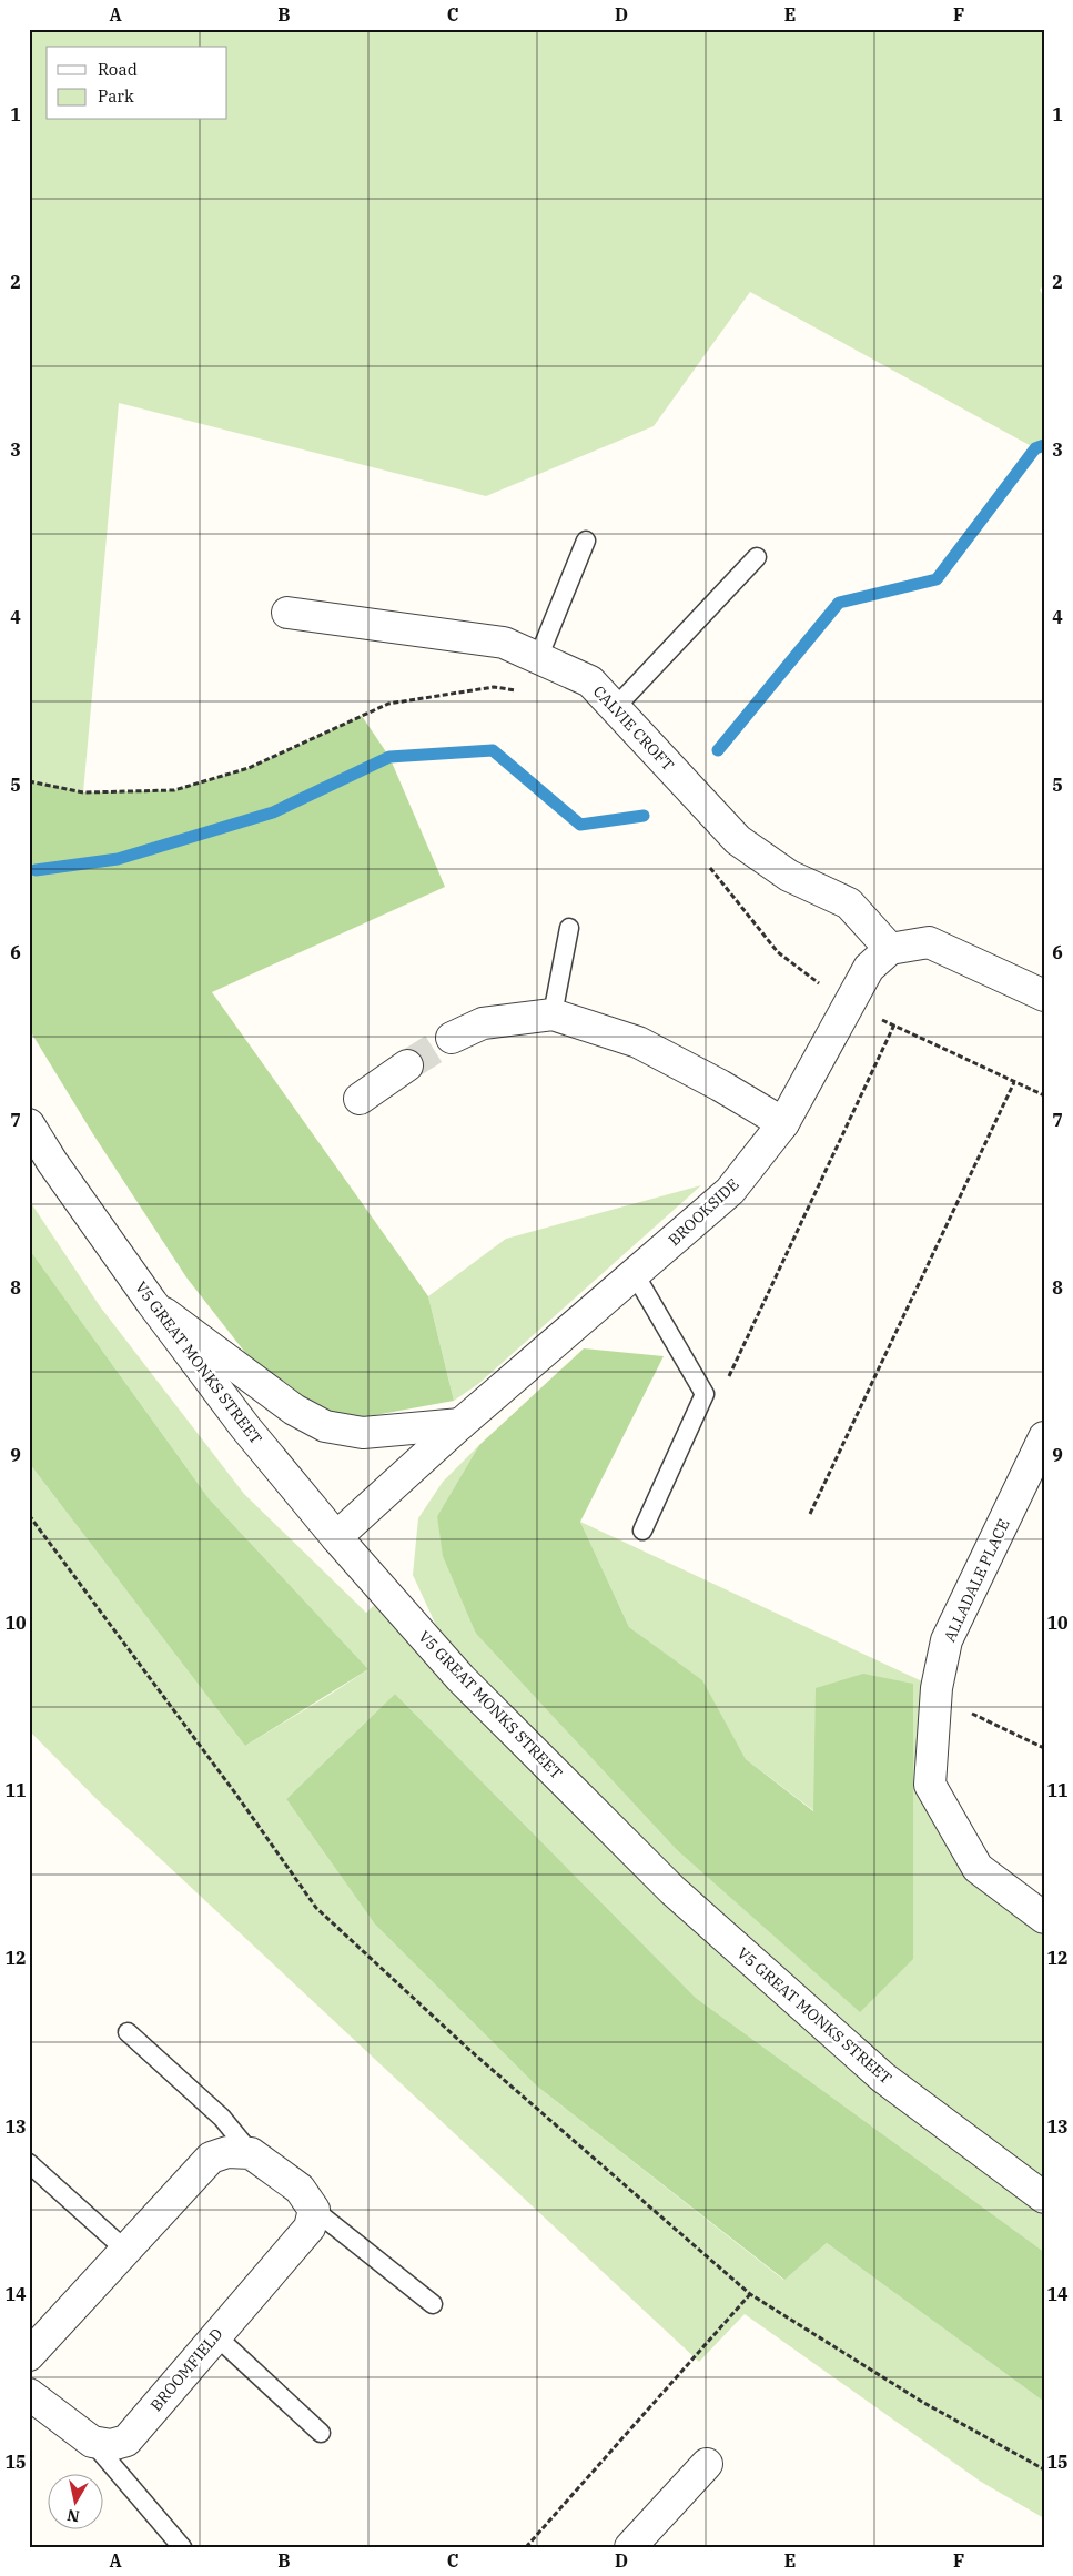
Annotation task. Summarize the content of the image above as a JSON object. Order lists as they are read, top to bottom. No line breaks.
{"streets":{"street":["CALVIE CROFT","BROOKSIDE","V5 GREAT MONKS STREET","ALLADALE PLACE","BROOMFIELD"]},"crossings":[["CALVIE CROFT","BROOKSIDE"],["BROOKSIDE","V5 GREAT MONKS STREET"]],"legend":["Road","Park"],"north":"bottom","grid":{"columns":["A","B","C","D","E","F"],"rows":["1","2","3","4","5","6","7","8","9","10","11","12","13","14","15"]}}
